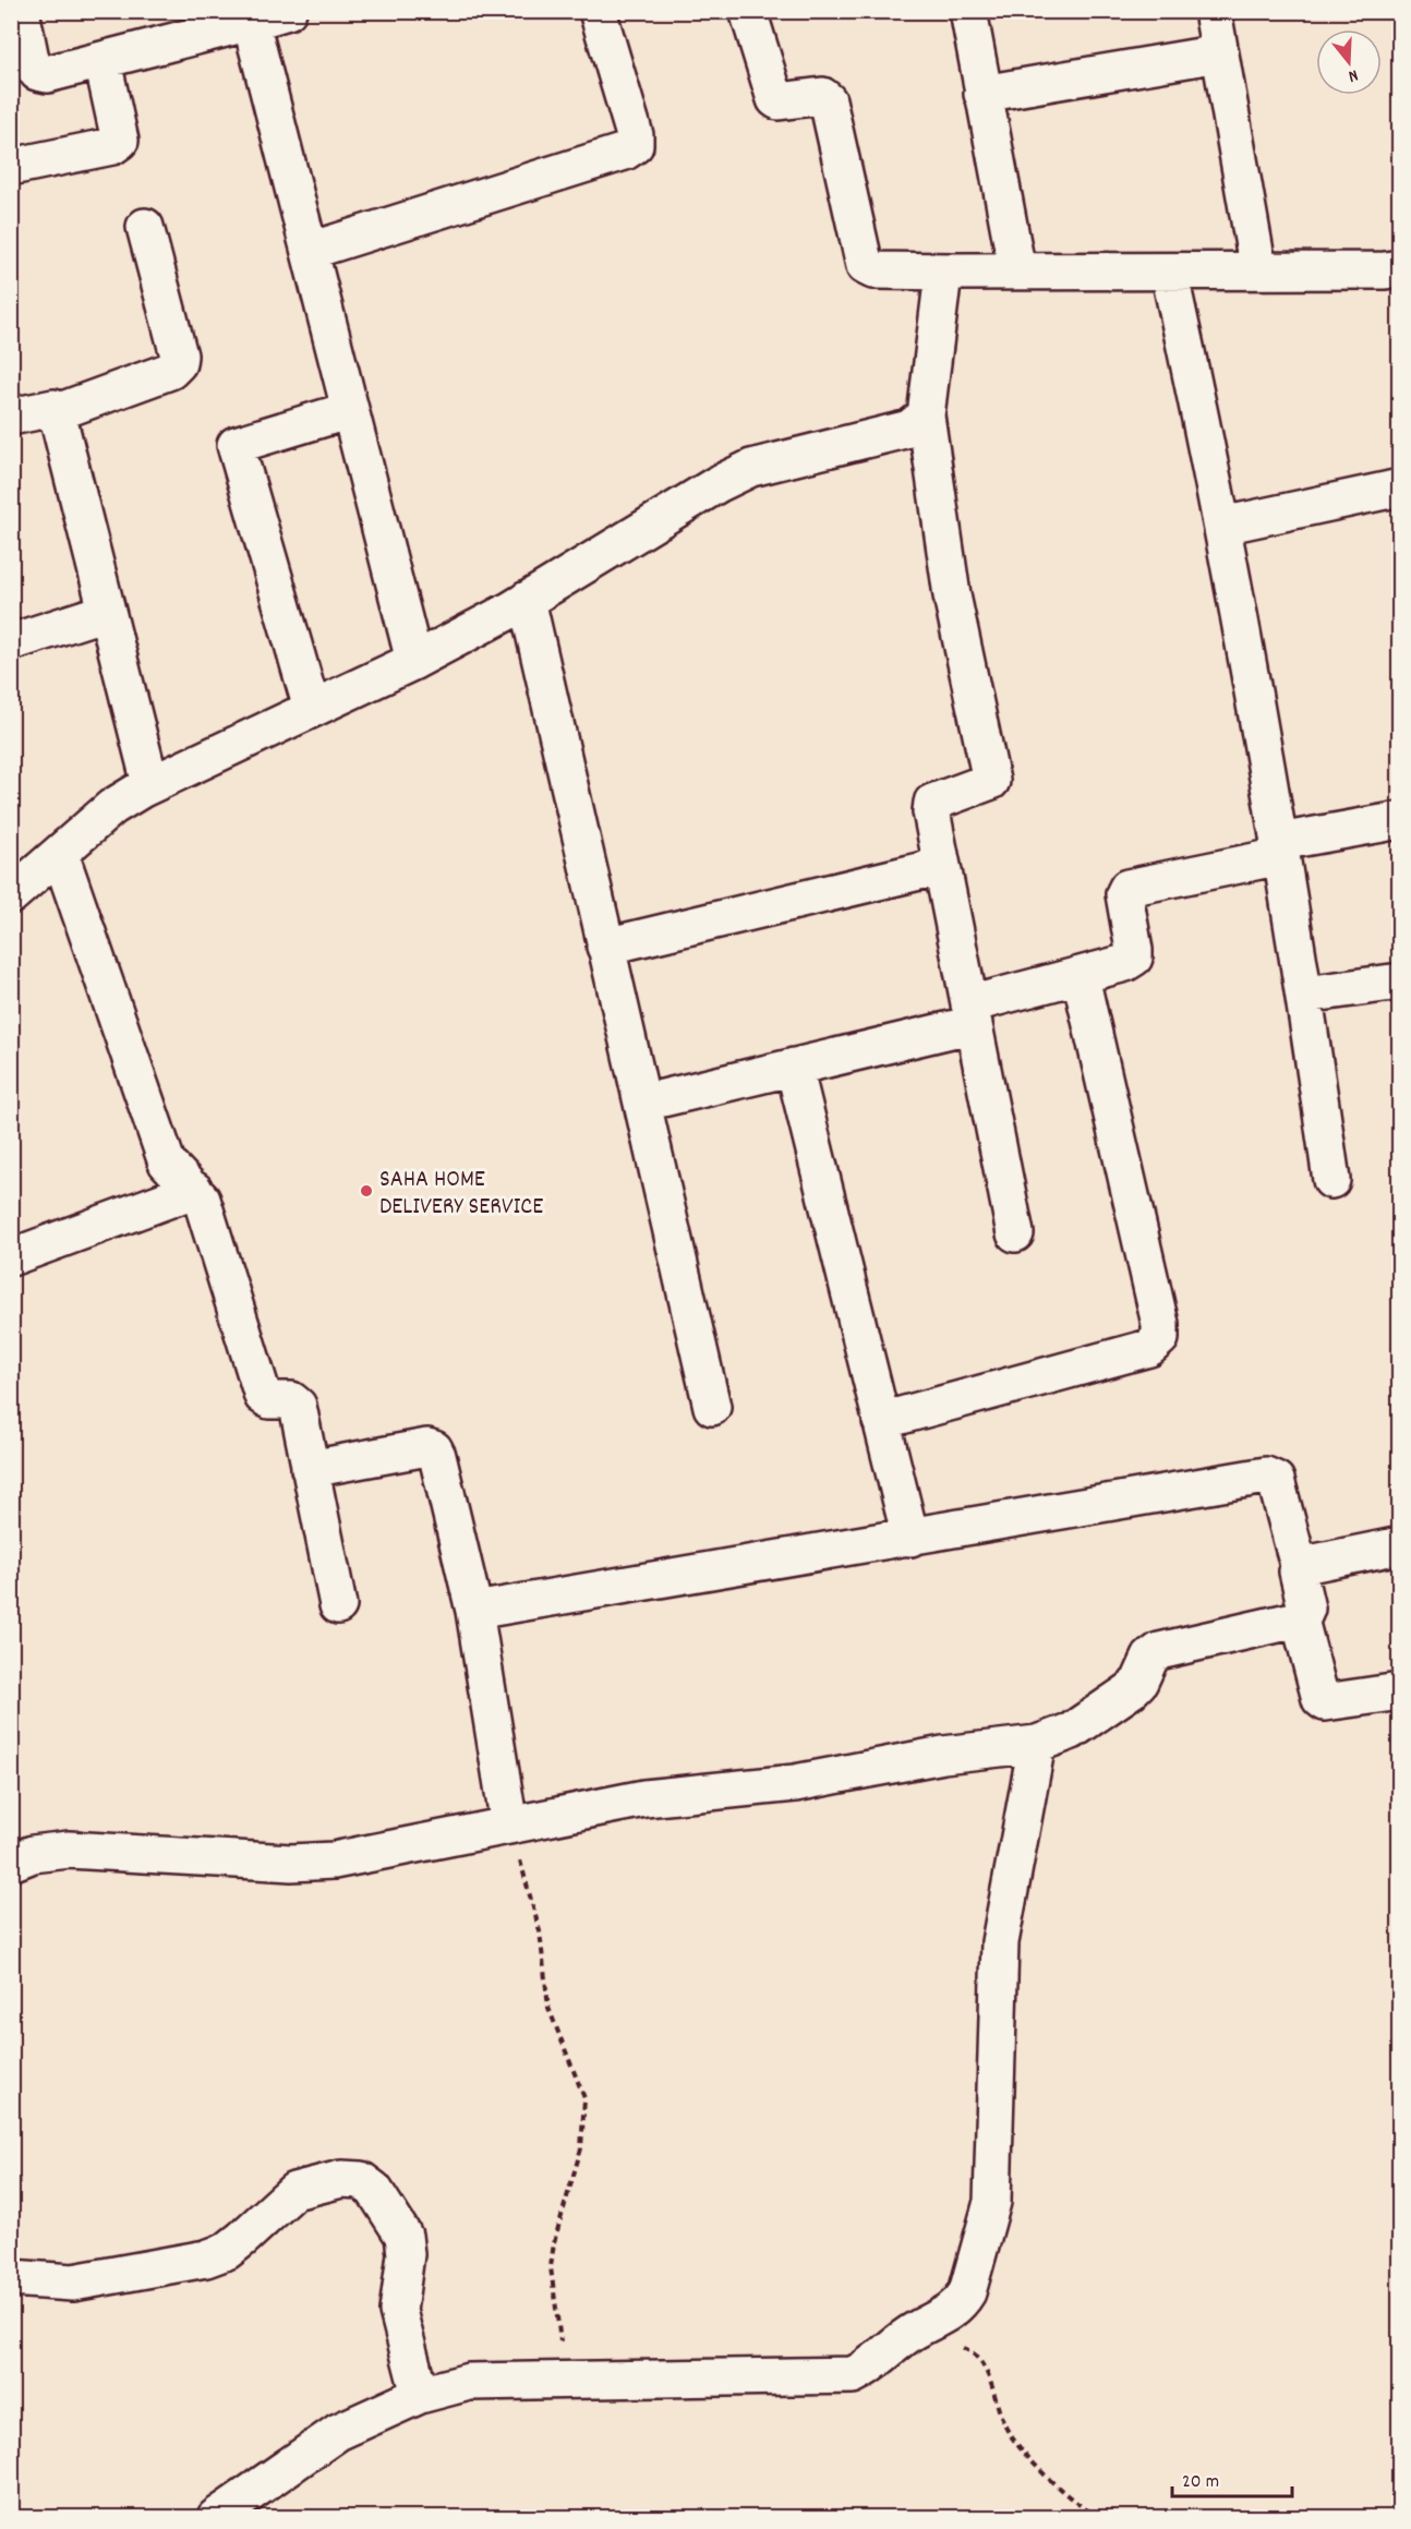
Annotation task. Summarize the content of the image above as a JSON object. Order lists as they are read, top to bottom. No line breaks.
{"places":["SAHA HOME DELIVERY SERVICE"],"scale_bar":"20 m","north":"bottom"}
